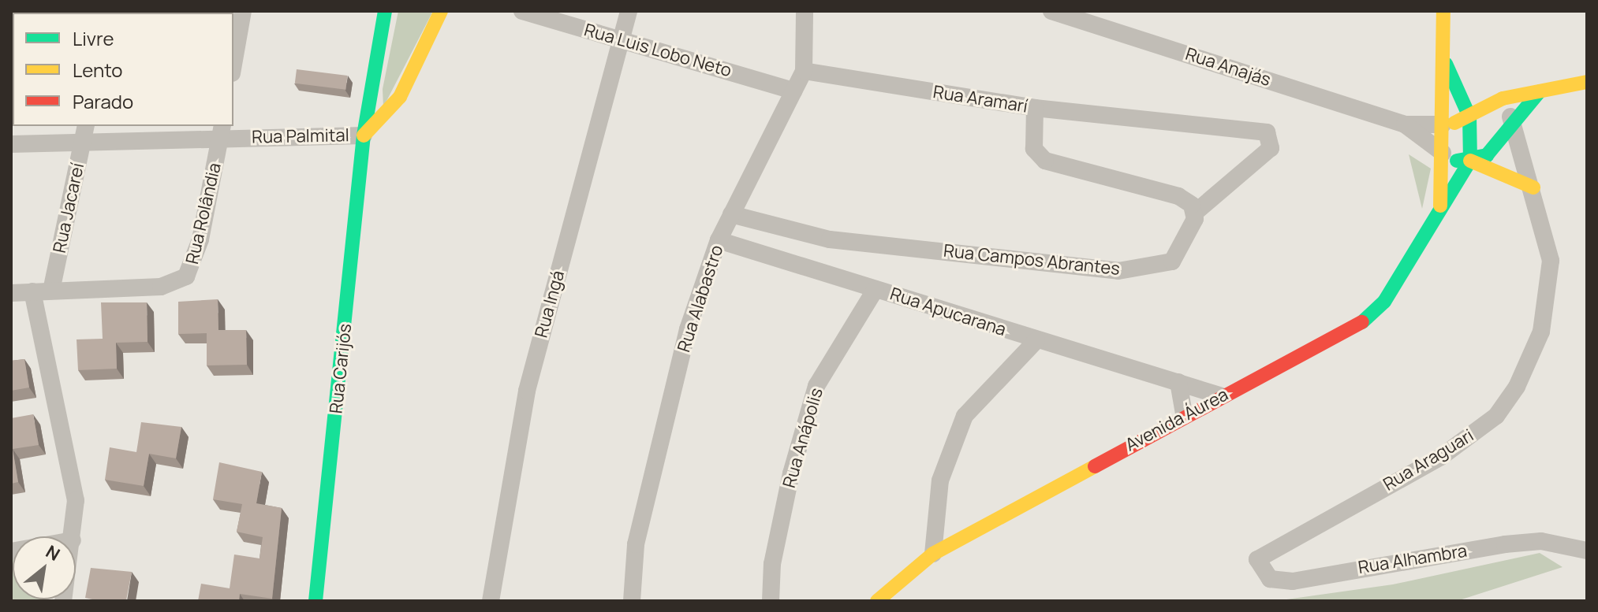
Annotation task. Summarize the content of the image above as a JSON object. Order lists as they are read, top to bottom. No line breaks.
{"streets":{"street":["Rua Luis Lobo Neto","Rua Anajás","Rua Aramarí","Rua Palmital","Rua Jacareí","Rua Rolândia","Rua Campos Abrantes","Rua Alabastro","Rua Ingá","Rua Apucarana","Rua Carijós","Avenida Áurea","Rua Anápolis","Rua Araguari","Rua Alhambra"]},"crossings":[["Rua Luis Lobo Neto","Rua Alabastro"],["Rua Luis Lobo Neto","Rua Ingá"],["Rua Anajás","Avenida Áurea"],["Rua Aramarí","Rua Campos Abrantes"],["Rua Aramarí","Rua Alabastro"],["Rua Palmital","Rua Jacareí"],["Rua Palmital","Rua Rolândia"],["Rua Palmital","Rua Carijós"],["Rua Jacareí","Rua Rolândia"],["Rua Campos Abrantes","Rua Alabastro"],["Rua Alabastro","Rua Apucarana"],["Rua Apucarana","Avenida Áurea"],["Rua Apucarana","Rua Anápolis"],["Avenida Áurea","Rua Araguari"],["Rua Araguari","Rua Alhambra"]],"legend":["Livre","Lento","Parado"],"north":"top right"}
